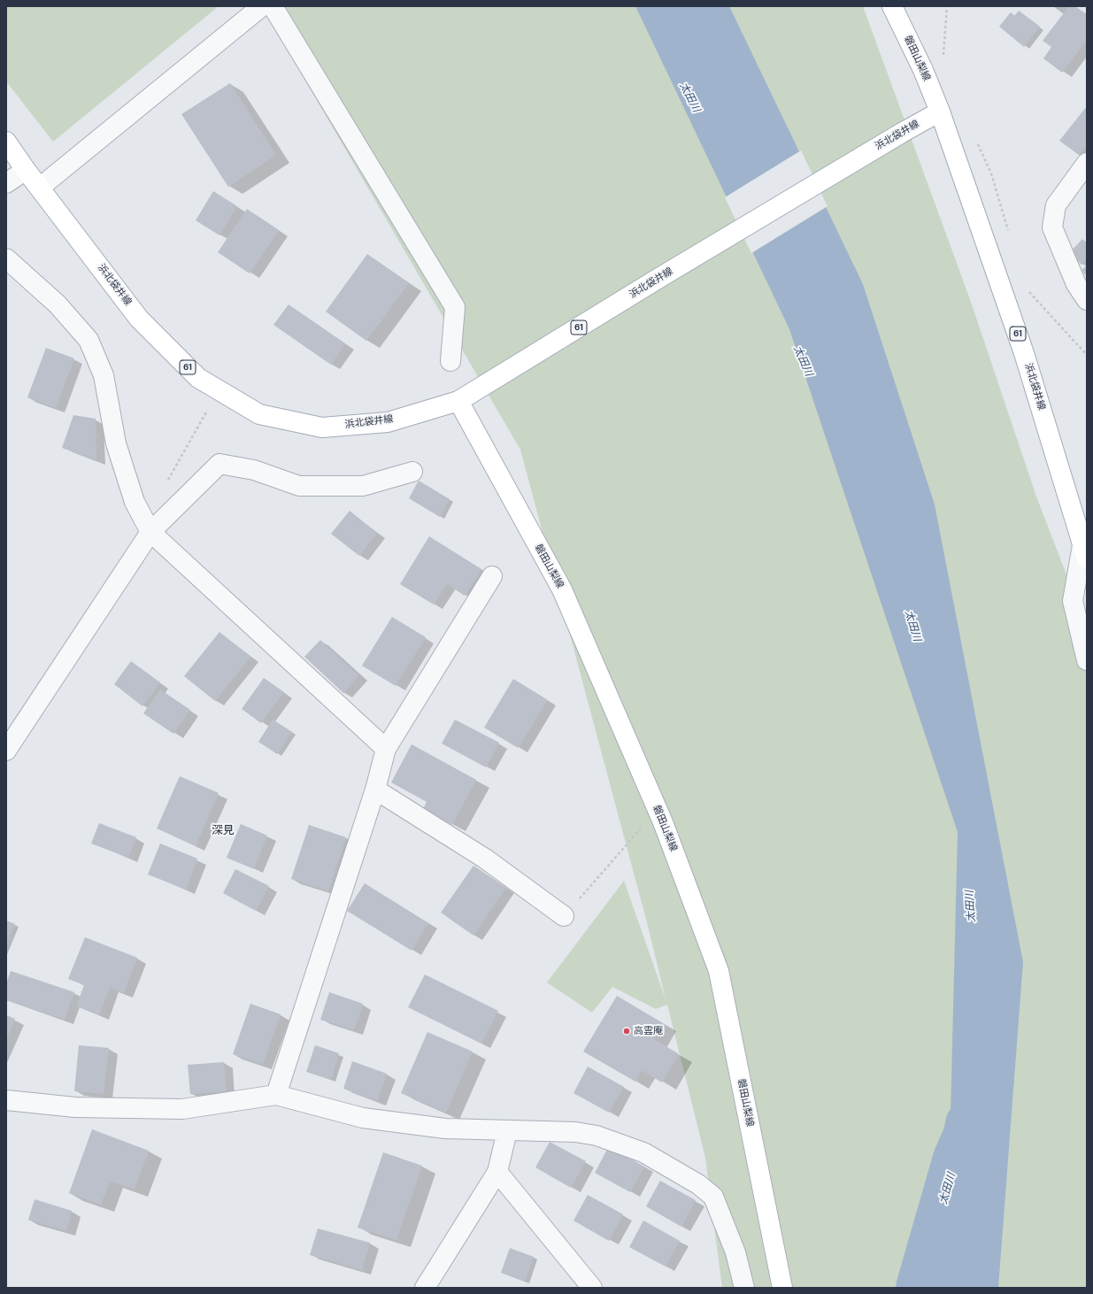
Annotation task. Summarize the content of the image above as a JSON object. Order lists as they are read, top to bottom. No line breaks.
{"streets":{"main road":["磐田山梨線","浜北袋井線","61"]},"crossings":[["磐田山梨線","浜北袋井線"]],"districts":["深見"],"water":["太田川"],"places":["高雲庵"]}
